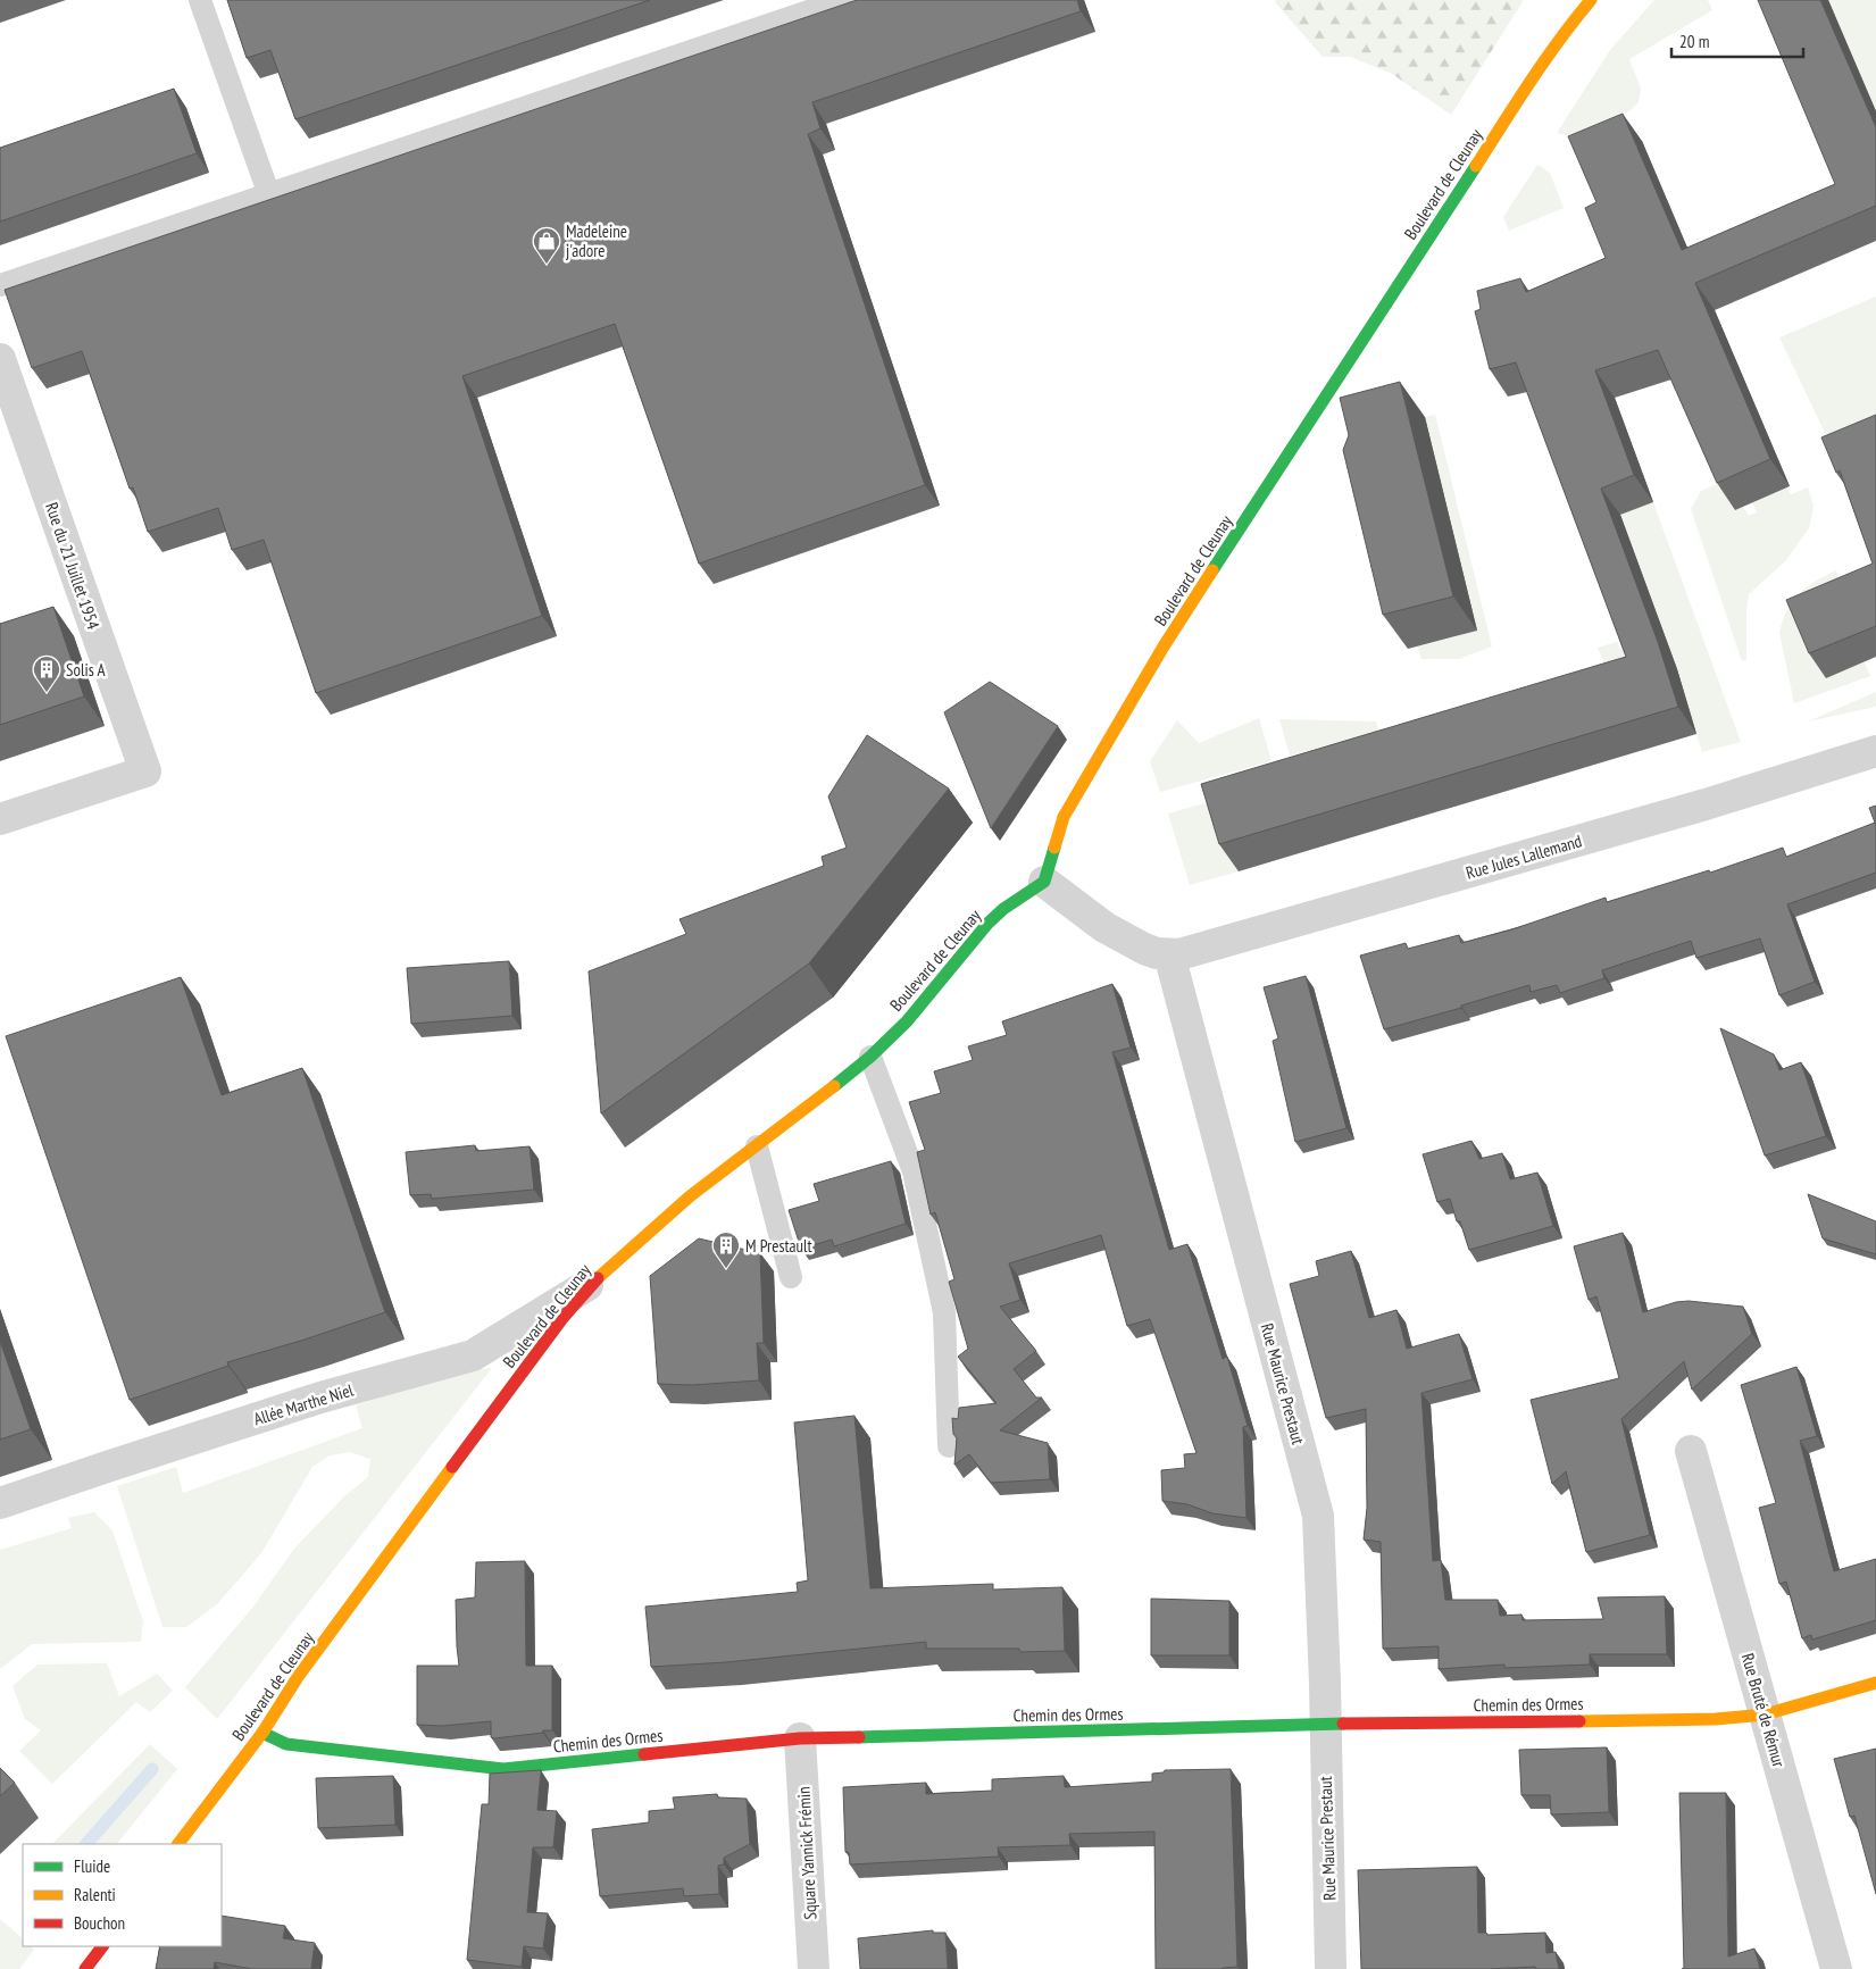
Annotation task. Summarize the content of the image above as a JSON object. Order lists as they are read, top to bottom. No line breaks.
{"streets":{"main road":["Boulevard de Cleunay","Chemin des Ormes"],"street":["Rue du 21 Juillet 1954","Rue Jules Lallemand","Rue Maurice Prestaut","Allée Marthe Niel","Rue Bruté de Rémur","Square Yannick Frémin"]},"crossings":[["Boulevard de Cleunay","Allée Marthe Niel"],["Boulevard de Cleunay","Chemin des Ormes"],["Rue Jules Lallemand","Rue Maurice Prestaut"],["Rue Maurice Prestaut","Chemin des Ormes"],["Chemin des Ormes","Rue Bruté de Rémur"],["Chemin des Ormes","Square Yannick Frémin"]],"places":{"shop":["Madeleine j'adore"],"building":["Solis A","M Prestault"]},"legend":["Fluide","Ralenti","Bouchon"],"scale_bar":"20 m"}
